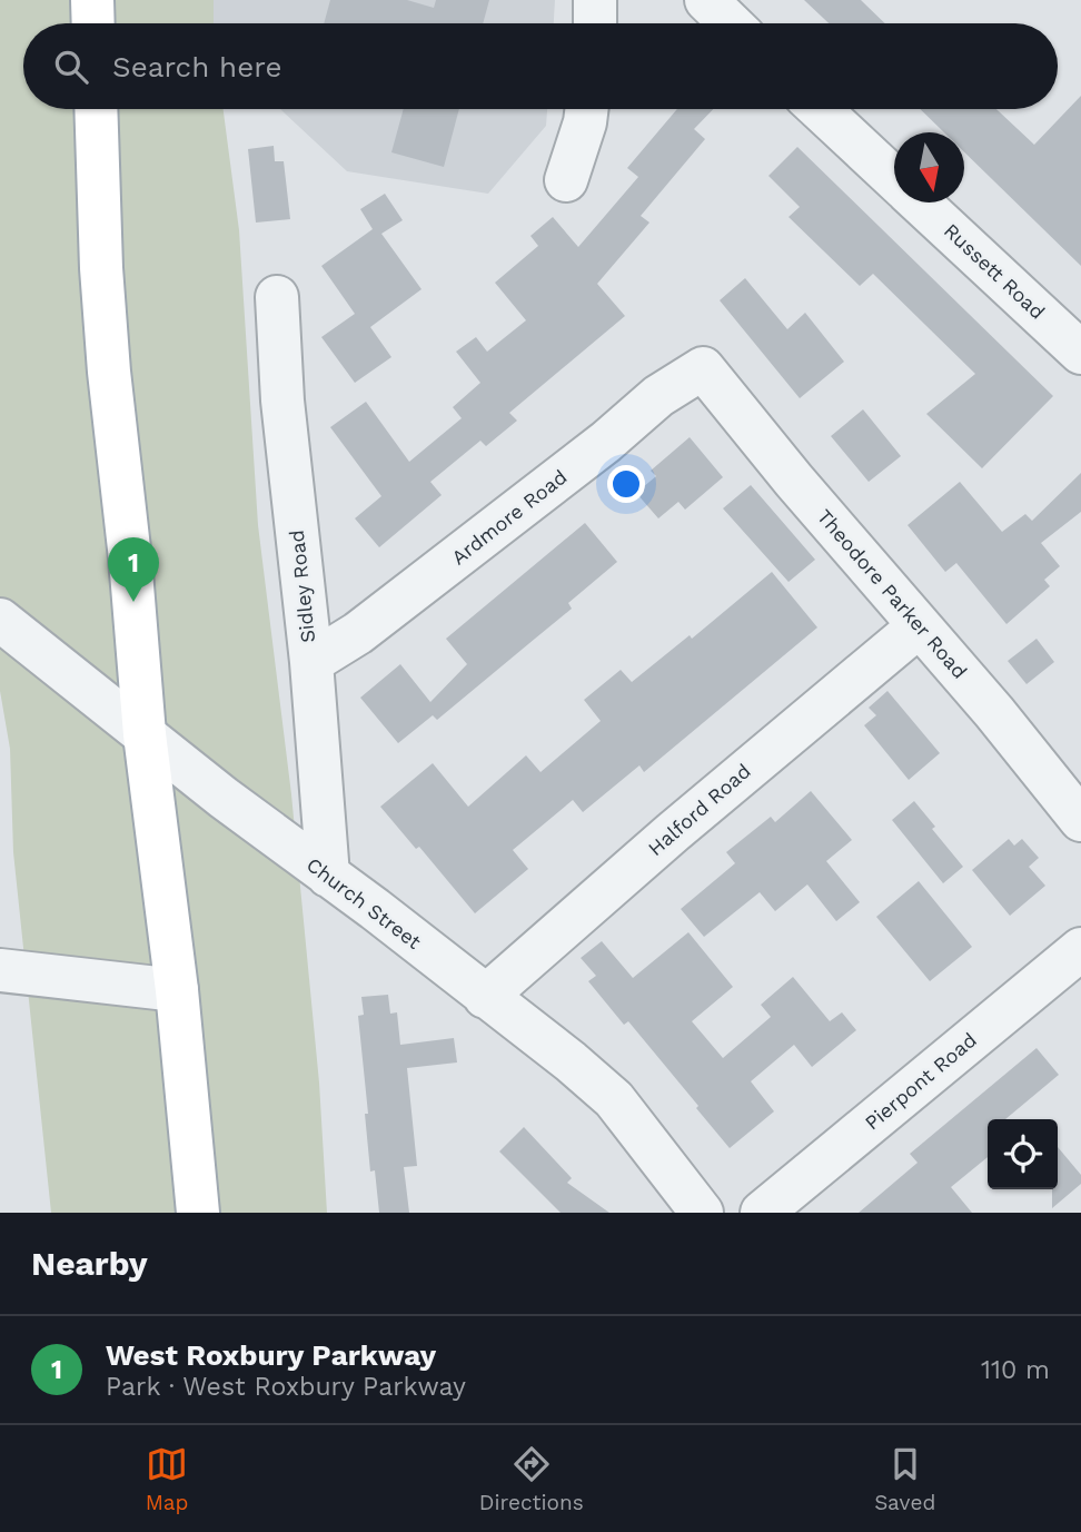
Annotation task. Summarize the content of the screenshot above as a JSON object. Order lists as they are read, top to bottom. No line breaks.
{"streets":{"street":["Russett Road","Ardmore Road","Sidley Road","Theodore Parker Road","Halford Road","Church Street","Pierpont Road"]},"crossings":[["Ardmore Road","Sidley Road"],["Ardmore Road","Theodore Parker Road"],["Sidley Road","Church Street"],["Theodore Parker Road","Halford Road"],["Halford Road","Church Street"]],"north":"bottom","page":{"search":"Search here","pins":"1","heading":"Nearby","list":[{"mark":"1","name":"West Roxbury Parkway","note":"Park · West Roxbury Parkway","value":"110 m"}],"nav":["Map","Directions","Saved"]}}
